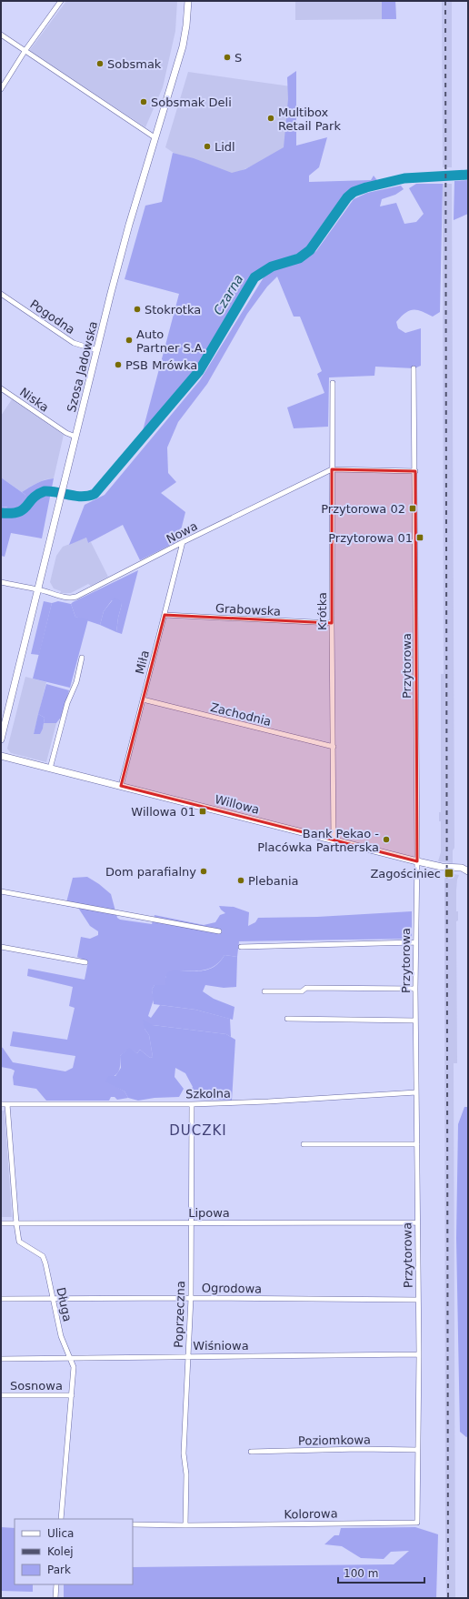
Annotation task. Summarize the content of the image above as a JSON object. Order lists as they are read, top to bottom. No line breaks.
{"streets":{"main road":["Szosa Jadowska","Willowa"],"street":["Pogodna","Niska","Nowa","Grabowska","Krótka","Miła","Przytorowa","Zachodnia","Szkolna","Lipowa","Ogrodowa","Długa","Poprzeczna","Wiśniowa","Sosnowa","Poziomkowa","Kolorowa"]},"crossings":[["Pogodna","Szosa Jadowska"],["Szosa Jadowska","Niska"],["Szosa Jadowska","Nowa"],["Nowa","Krótka"],["Nowa","Miła"],["Grabowska","Krótka"],["Grabowska","Miła"],["Krótka","Zachodnia"],["Krótka","Willowa"],["Miła","Zachodnia"],["Miła","Willowa"],["Przytorowa","Willowa"],["Przytorowa","Szkolna"],["Przytorowa","Lipowa"],["Przytorowa","Ogrodowa"],["Przytorowa","Wiśniowa"],["Przytorowa","Poziomkowa"],["Przytorowa","Kolorowa"],["Szkolna","Długa"],["Szkolna","Poprzeczna"],["Lipowa","Długa"],["Lipowa","Poprzeczna"],["Ogrodowa","Długa"],["Ogrodowa","Poprzeczna"],["Długa","Wiśniowa"],["Długa","Sosnowa"],["Poprzeczna","Wiśniowa"],["Poprzeczna","Kolorowa"],["Poziomkowa","Kolorowa"]],"districts":["DUCZKI"],"water":["Czarna"],"places":{"other":["S","Sobsmak","Sobsmak Deli","Multibox Retail Park","Lidl","Stokrotka","Auto Partner S.A.","PSB Mrówka","Bank Pekao - Placówka Partnerska","Dom parafialny","Plebania"],"transit":["Przytorowa 02","Przytorowa 01","Willowa 01","Zagościniec"]},"legend":["Ulica","Kolej","Park"],"scale_bar":"100 m"}
